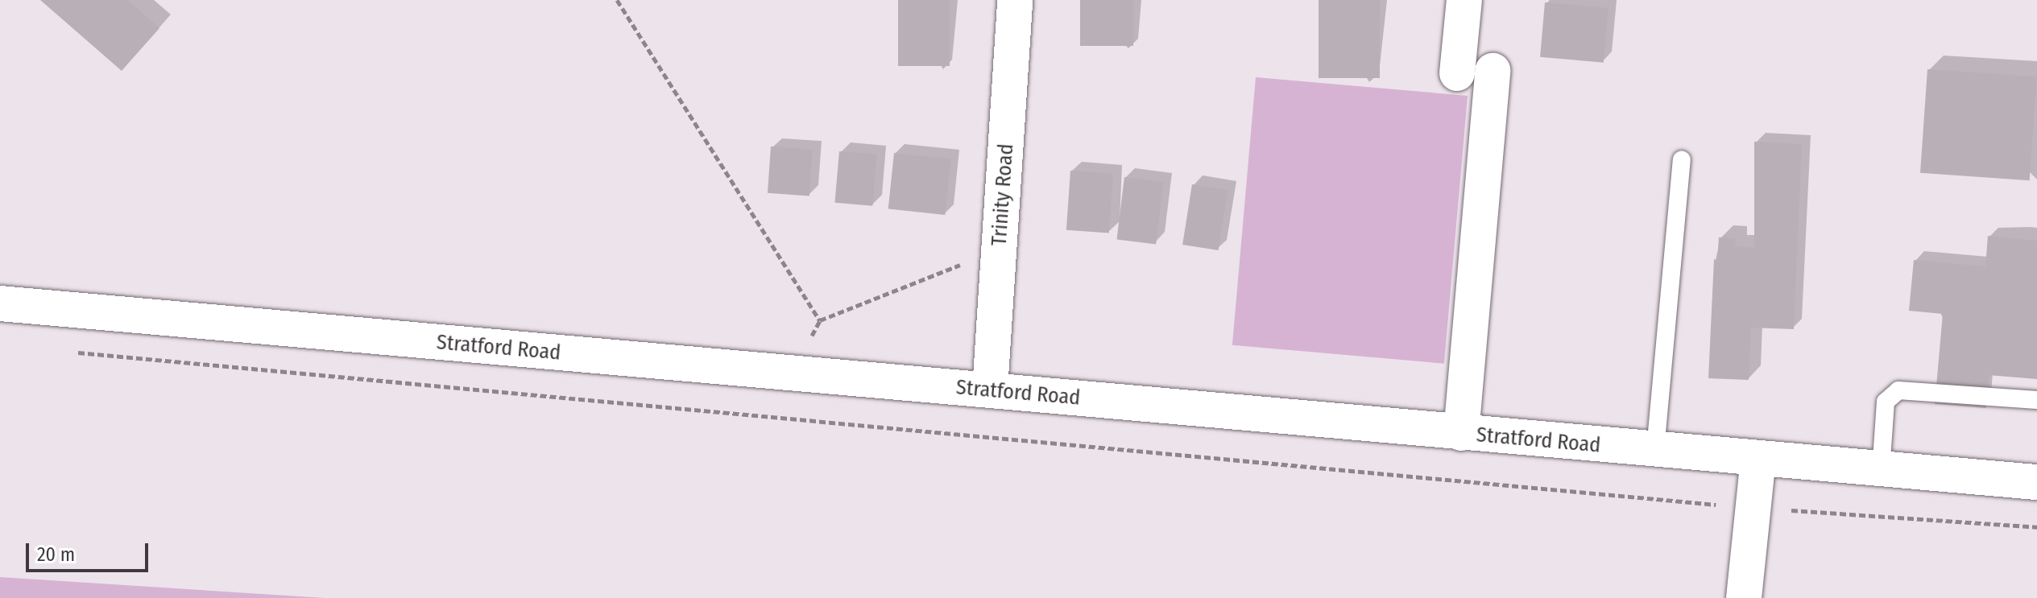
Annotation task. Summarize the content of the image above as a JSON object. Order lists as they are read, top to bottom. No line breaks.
{"streets":{"street":["Trinity Road","Stratford Road"]},"crossings":[["Trinity Road","Stratford Road"]],"scale_bar":"20 m"}
